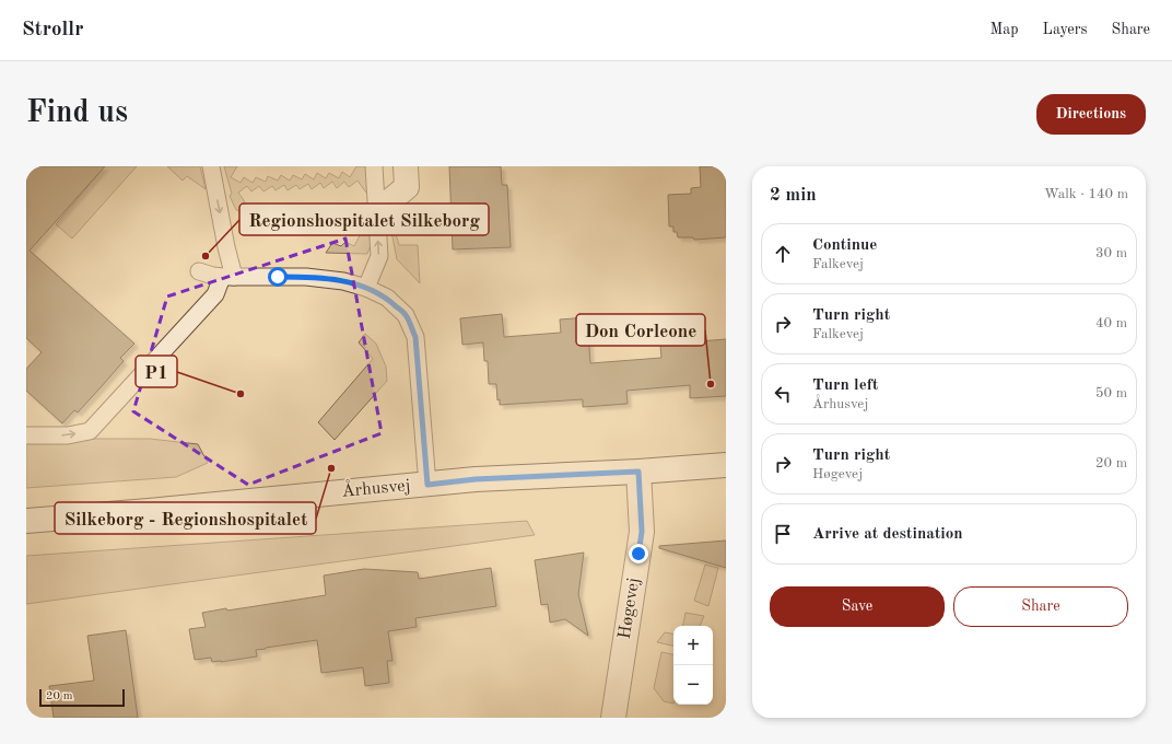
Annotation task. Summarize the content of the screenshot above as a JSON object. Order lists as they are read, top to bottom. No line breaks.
{"streets":{"street":["Århusvej","Høgevej"]},"crossings":[["Århusvej","Høgevej"]],"places":["Regionshospitalet Silkeborg","Don Corleone","P1","Silkeborg - Regionshospitalet"],"scale_bar":"20 m","page":{"header":"Strollr","nav":["Map","Layers","Share"],"buttons":["Directions",["Save","Share"]],"title":"Find us","heading":["2 min","Walk · 140 m"],"list":[["Continue","Falkevej","30 m"],["Turn right","Falkevej","40 m"],["Turn left","Århusvej","50 m"],["Turn right","Høgevej","20 m"],"Arrive at destination"],"map_buttons":["+","−"],"scale":"20 m"}}
